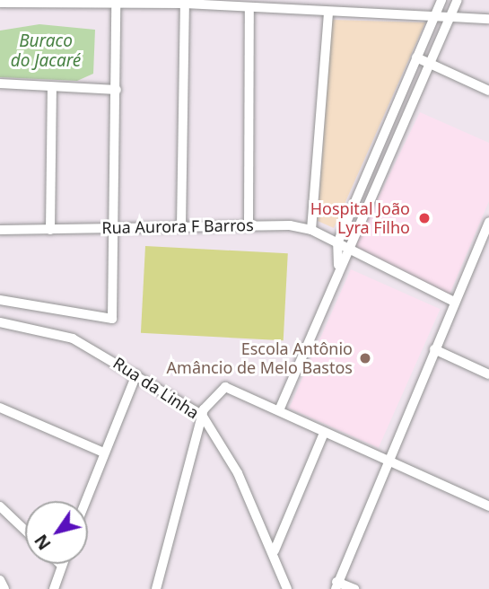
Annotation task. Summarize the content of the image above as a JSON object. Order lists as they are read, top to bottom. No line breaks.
{"streets":{"street":["Rua Aurora F Barros","Rua da Linha"]},"water":["Buraco do Jacaré"],"places":["Hospital João Lyra Filho","Escola Antônio Amâncio de Melo Bastos"],"north":"bottom left"}
